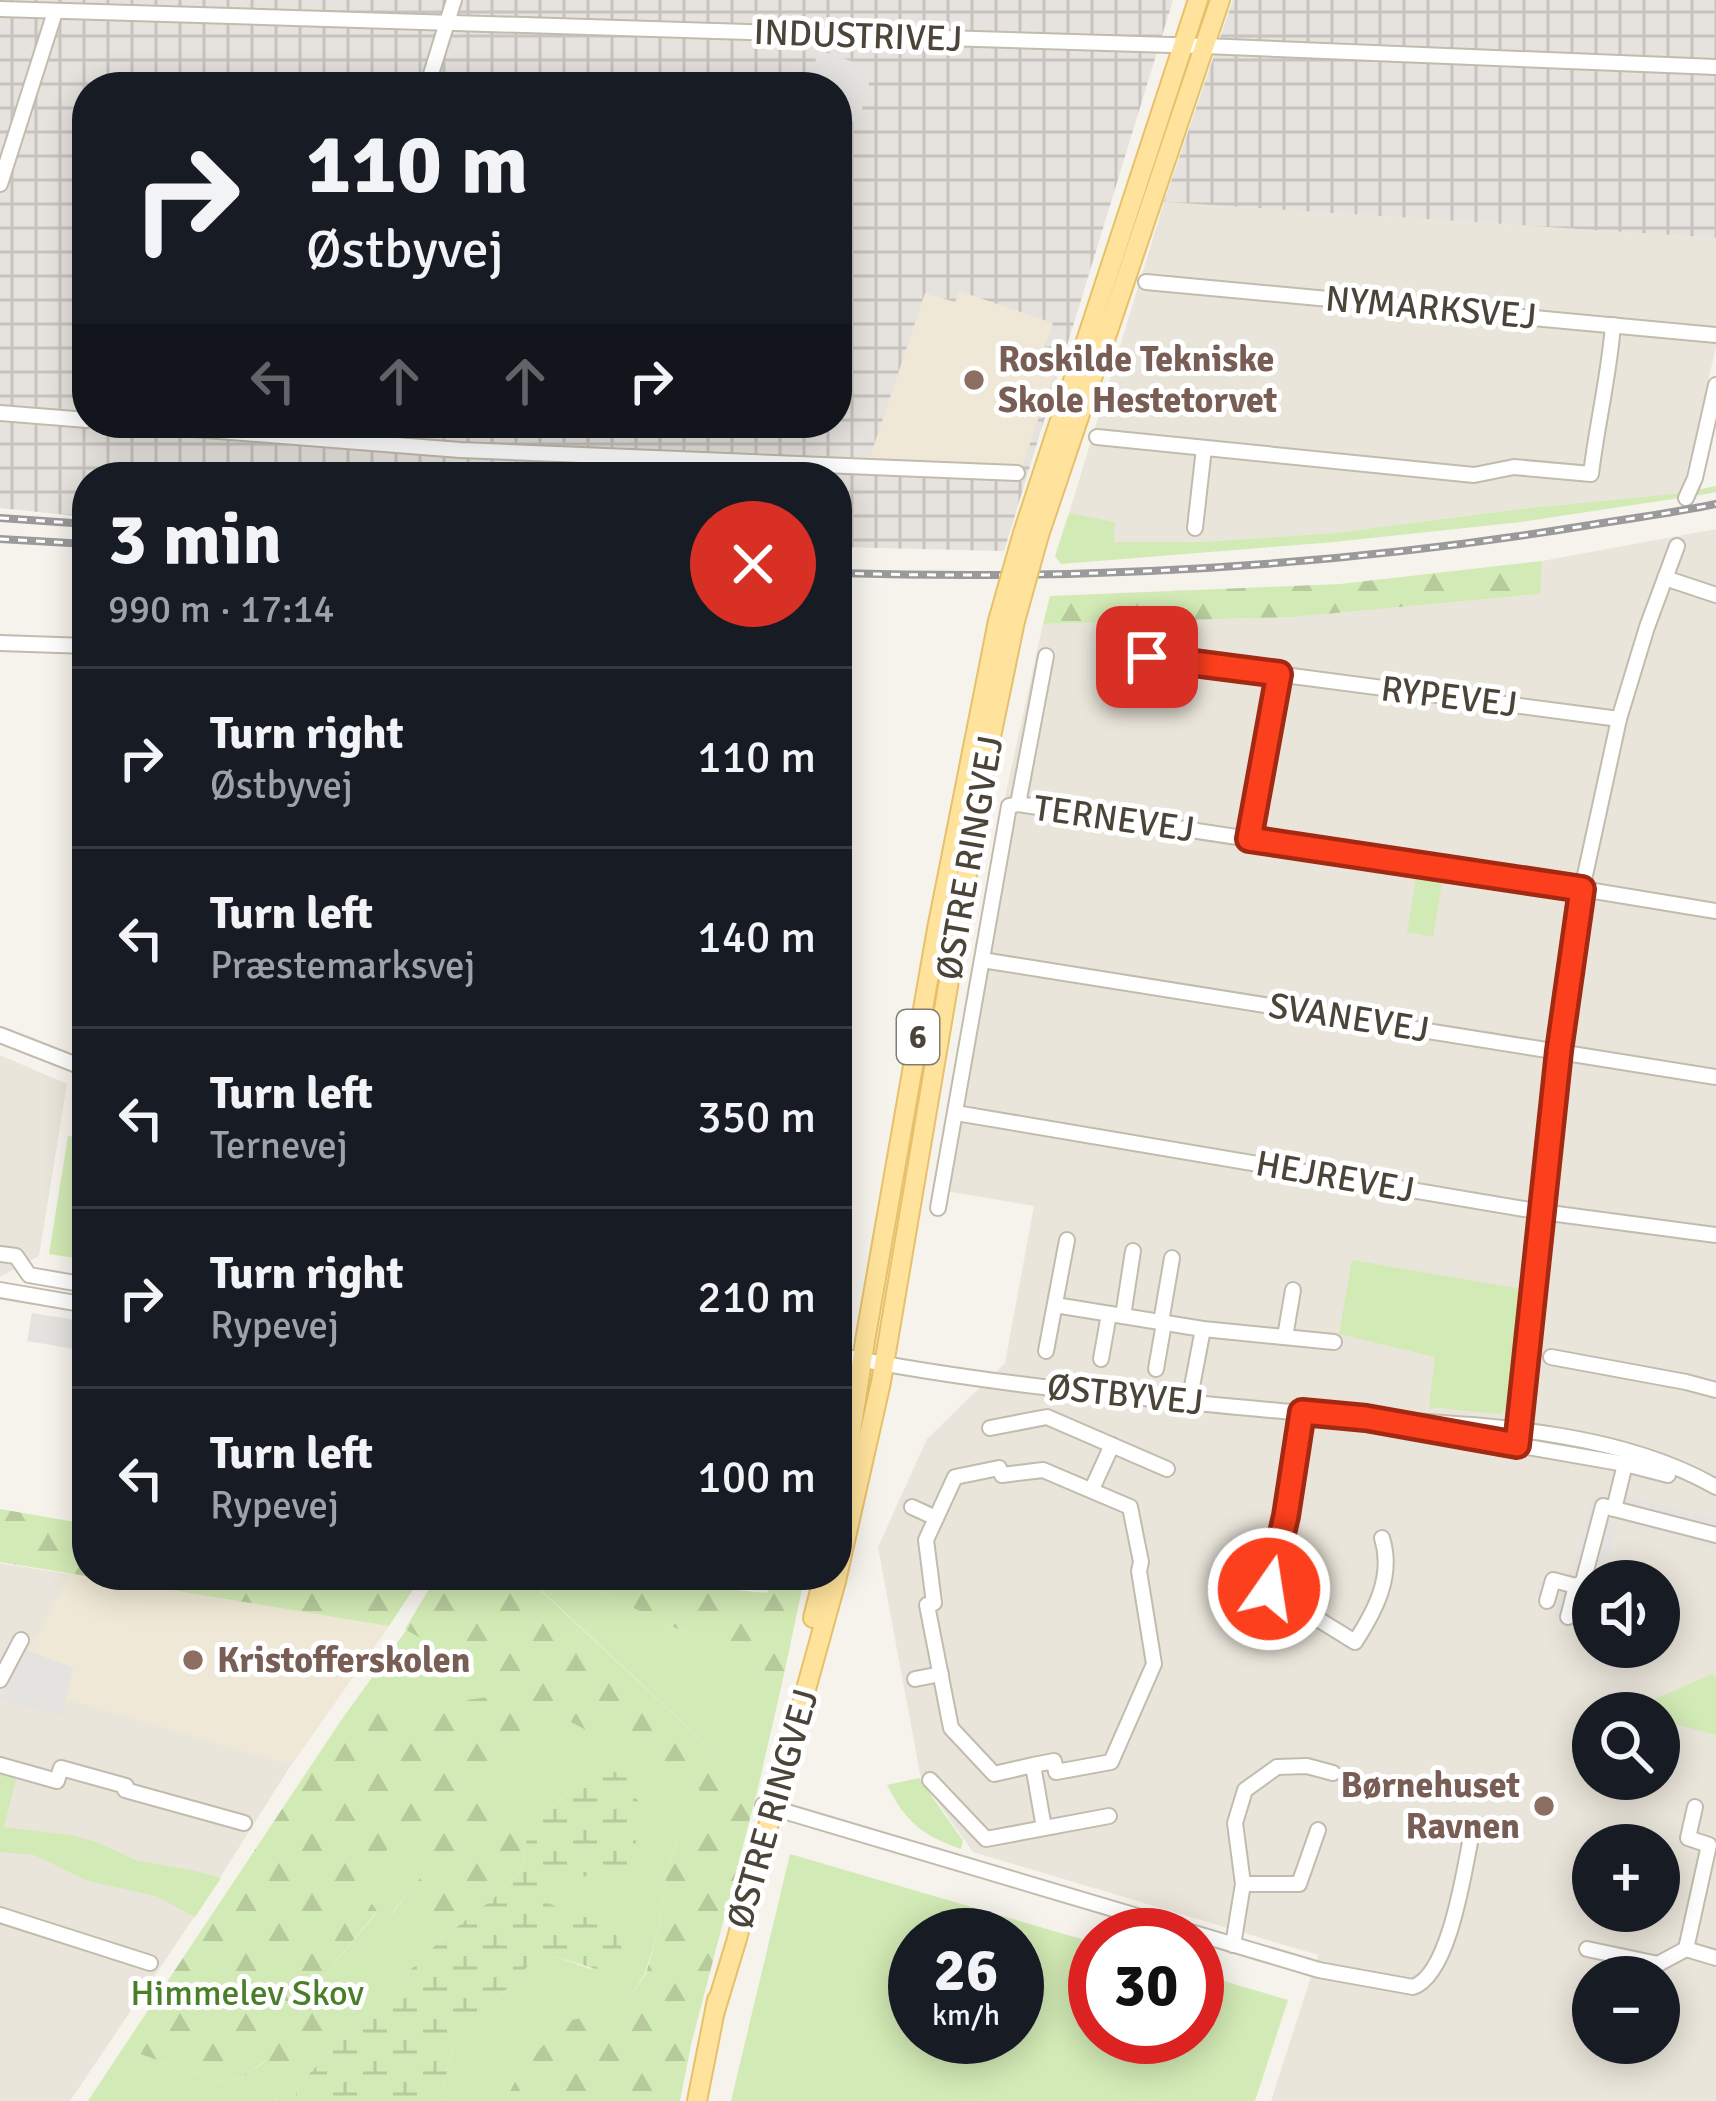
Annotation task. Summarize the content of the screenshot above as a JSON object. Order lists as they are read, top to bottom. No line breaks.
{"streets":{"main road":["ØSTRE RINGVEJ","6"],"street":["INDUSTRIVEJ","NYMARKSVEJ","RYPEVEJ","TERNEVEJ","SVANEVEJ","HEJREVEJ","ØSTBYVEJ"]},"crossings":[["INDUSTRIVEJ","ØSTRE RINGVEJ"],["ØSTRE RINGVEJ","ØSTBYVEJ"]],"parks":["Himmelev Skov"],"places":["Roskilde Tekniske Skole Hestetorvet","Kristofferskolen","Børnehuset Ravnen"],"page":{"turn":["110 m","Østbyvej"],"heading":["3 min","990 m · 17:14"],"list":[{"name":"Turn right","note":"Østbyvej","value":"110 m"},{"name":"Turn left","note":"Præstemarksvej","value":"140 m"},{"name":"Turn left","note":"Ternevej","value":"350 m"},{"name":"Turn right","note":"Rypevej","value":"210 m"},{"name":"Turn left","note":"Rypevej","value":"100 m"}],"map_buttons":["+","−"],"speed":"26 km/h","limit":"30"}}
